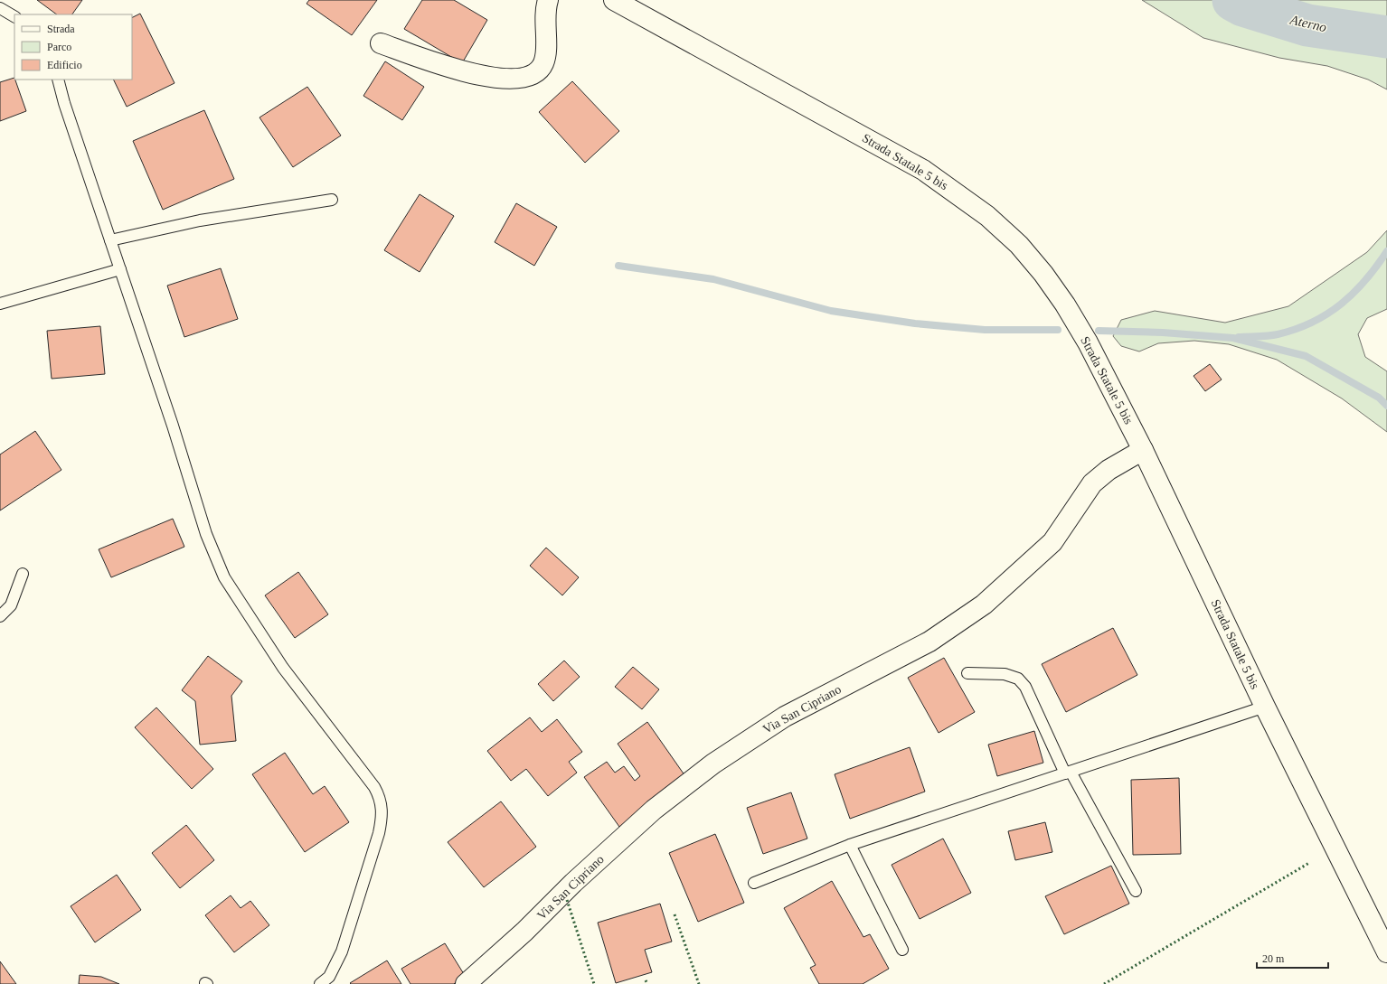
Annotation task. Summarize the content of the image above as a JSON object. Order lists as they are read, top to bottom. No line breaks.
{"streets":{"main road":["Strada Statale 5 bis","Via San Cipriano"]},"crossings":[["Strada Statale 5 bis","Via San Cipriano"]],"water":["Aterno"],"legend":["Strada","Parco","Edificio"],"scale_bar":"20 m"}
